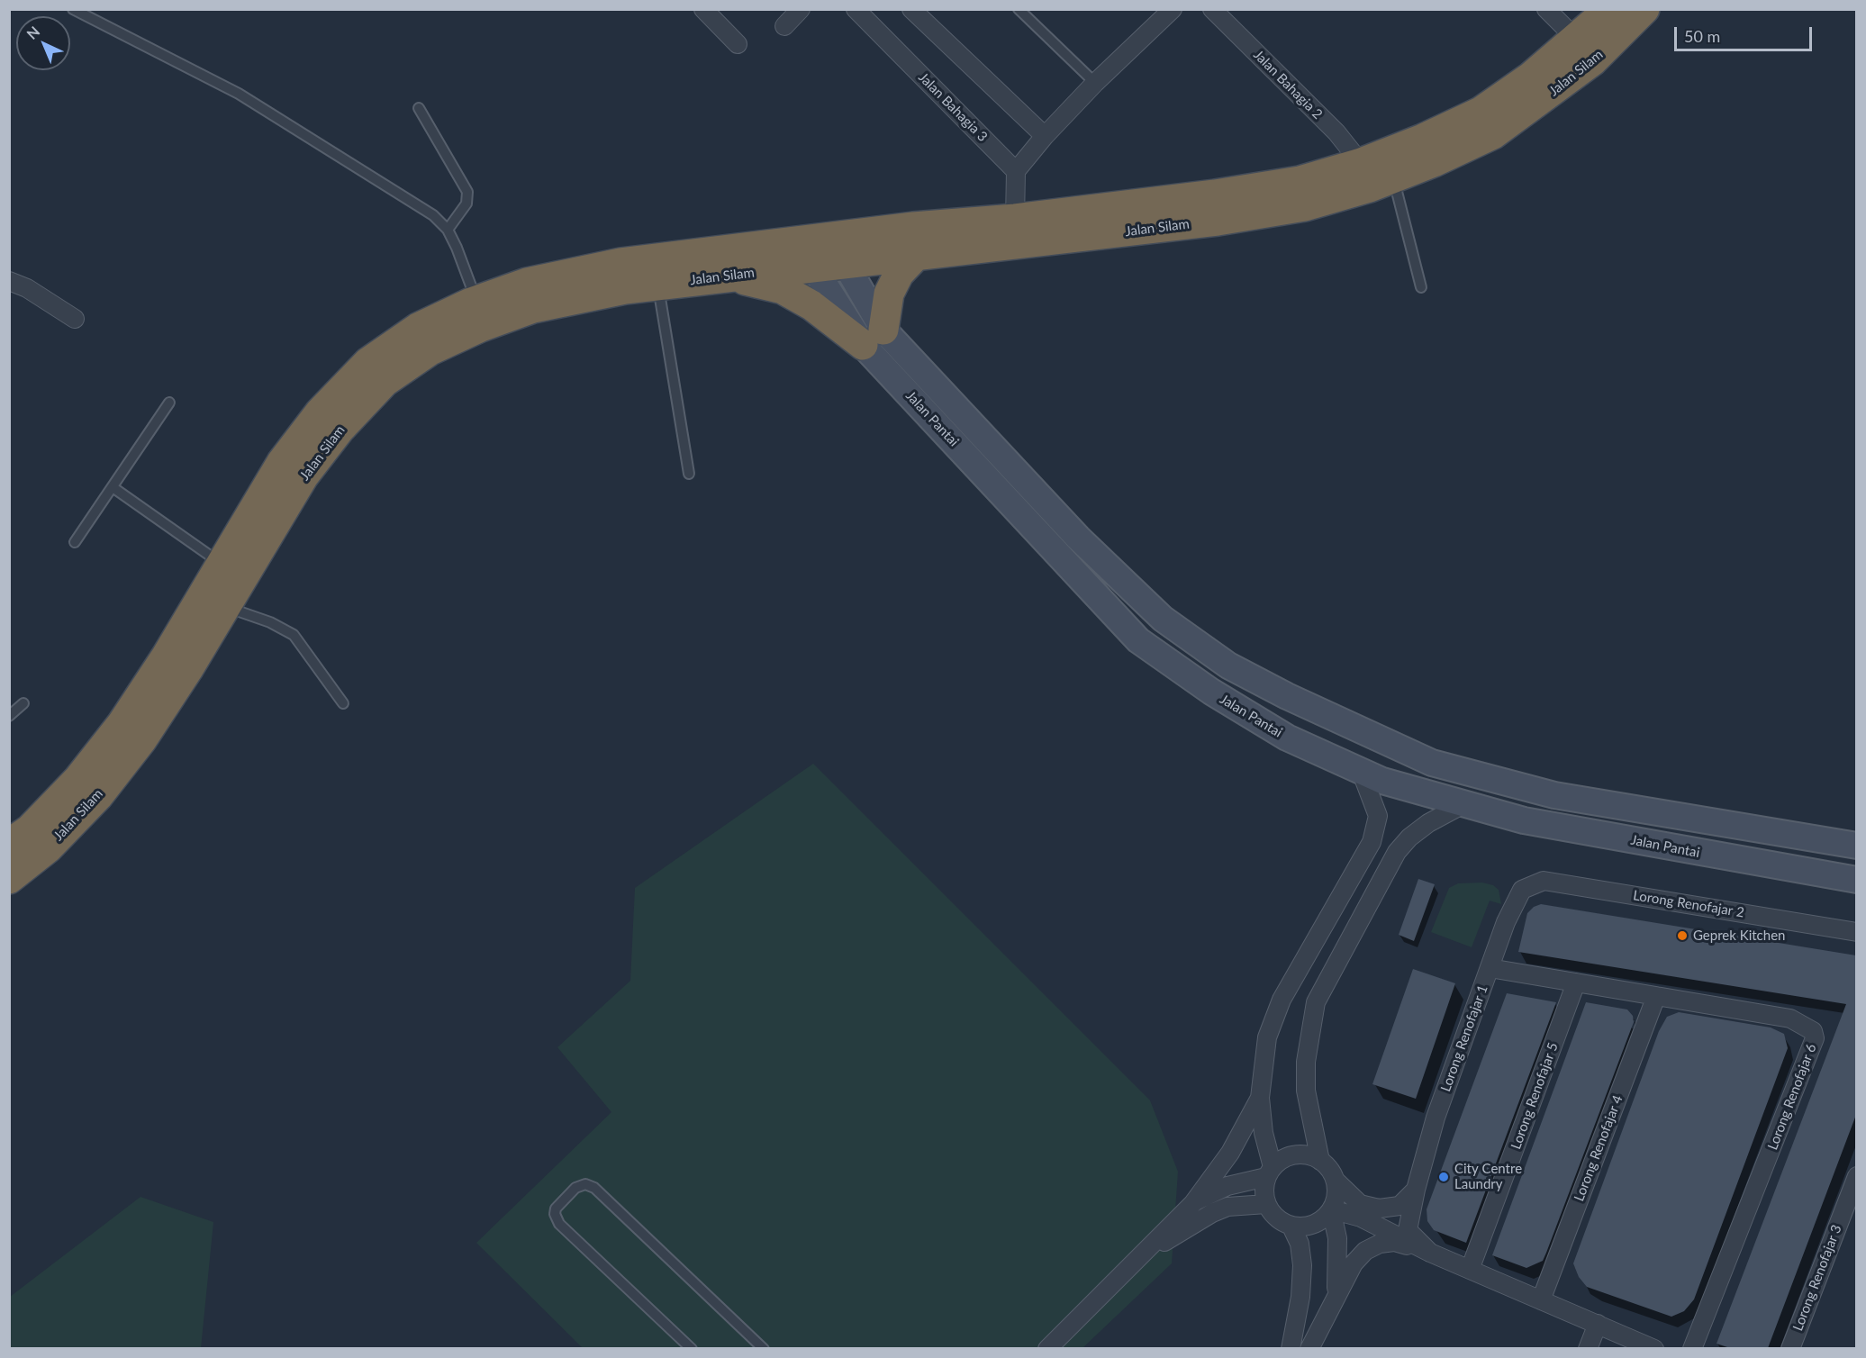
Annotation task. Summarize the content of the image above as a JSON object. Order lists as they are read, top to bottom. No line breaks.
{"streets":{"highway":["Jalan Silam"],"street":["Jalan Bahagia 2","Jalan Bahagia 3","Jalan Pantai","Lorong Renofajar 2","Lorong Renofajar 1","Lorong Renofajar 5","Lorong Renofajar 6","Lorong Renofajar 4","Lorong Renofajar 3"]},"crossings":[["Jalan Silam","Jalan Bahagia 2"],["Jalan Silam","Jalan Pantai"],["Lorong Renofajar 2","Lorong Renofajar 1"],["Lorong Renofajar 1","Lorong Renofajar 6"],["Lorong Renofajar 5","Lorong Renofajar 6"],["Lorong Renofajar 6","Lorong Renofajar 4"]],"places":["Geprek Kitchen","City Centre Laundry"],"scale_bar":"50 m","north":"top left"}
